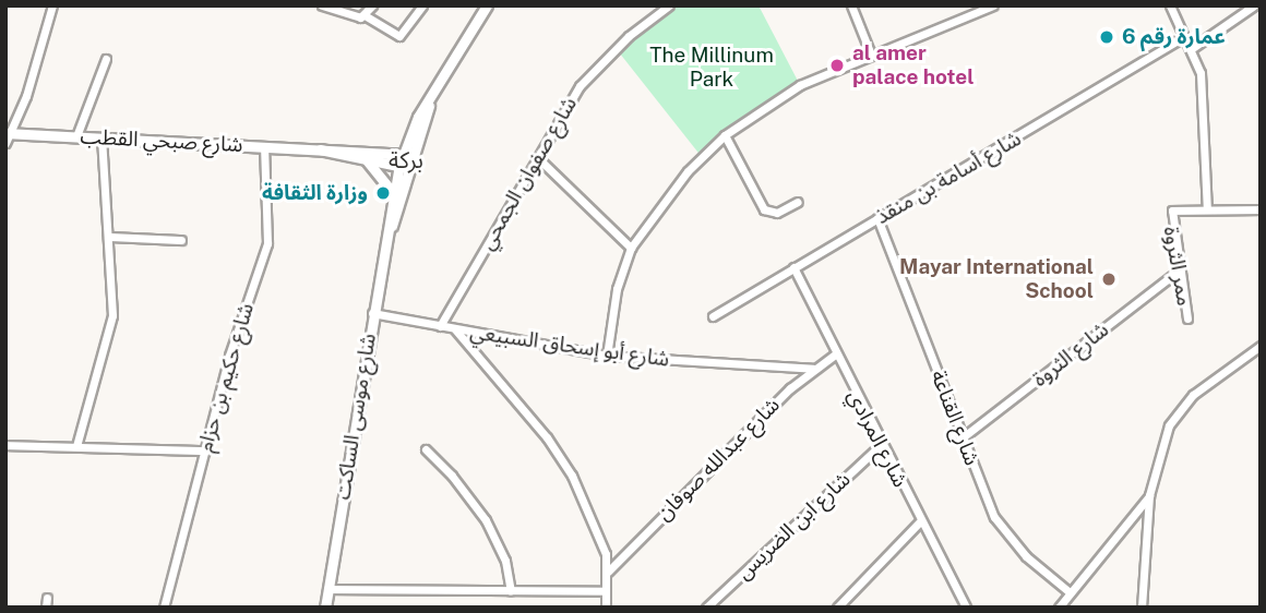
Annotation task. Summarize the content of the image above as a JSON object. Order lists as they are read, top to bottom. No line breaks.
{"streets":{"street":["شارع صبحي القطب","شارع صفوان الجمحي","شارع أسامة بن منقذ","ممر الثروة","شارع أبو إسحاق السبيعي","شارع الثروة","شارع حكيم بن حزام","شارع موسى الساكت","شارع القناعة","شارع المرادي","شارع عبدالله صوفان","شارع ابن الضريس"]},"crossings":[["شارع صبحي القطب","شارع حكيم بن حزام"],["شارع صبحي القطب","شارع موسى الساكت"],["شارع صفوان الجمحي","شارع أبو إسحاق السبيعي"],["شارع أسامة بن منقذ","شارع القناعة"],["شارع أسامة بن منقذ","شارع المرادي"],["ممر الثروة","شارع الثروة"],["شارع أبو إسحاق السبيعي","شارع موسى الساكت"],["شارع أبو إسحاق السبيعي","شارع عبدالله صوفان"],["شارع الثروة","شارع القناعة"],["شارع المرادي","شارع عبدالله صوفان"],["شارع المرادي","شارع ابن الضريس"]],"districts":["بركة"],"parks":["The Millinum Park"],"places":["عمارة رقم 6","al amer palace hotel","وزارة الثقافة","Mayar International School"]}
